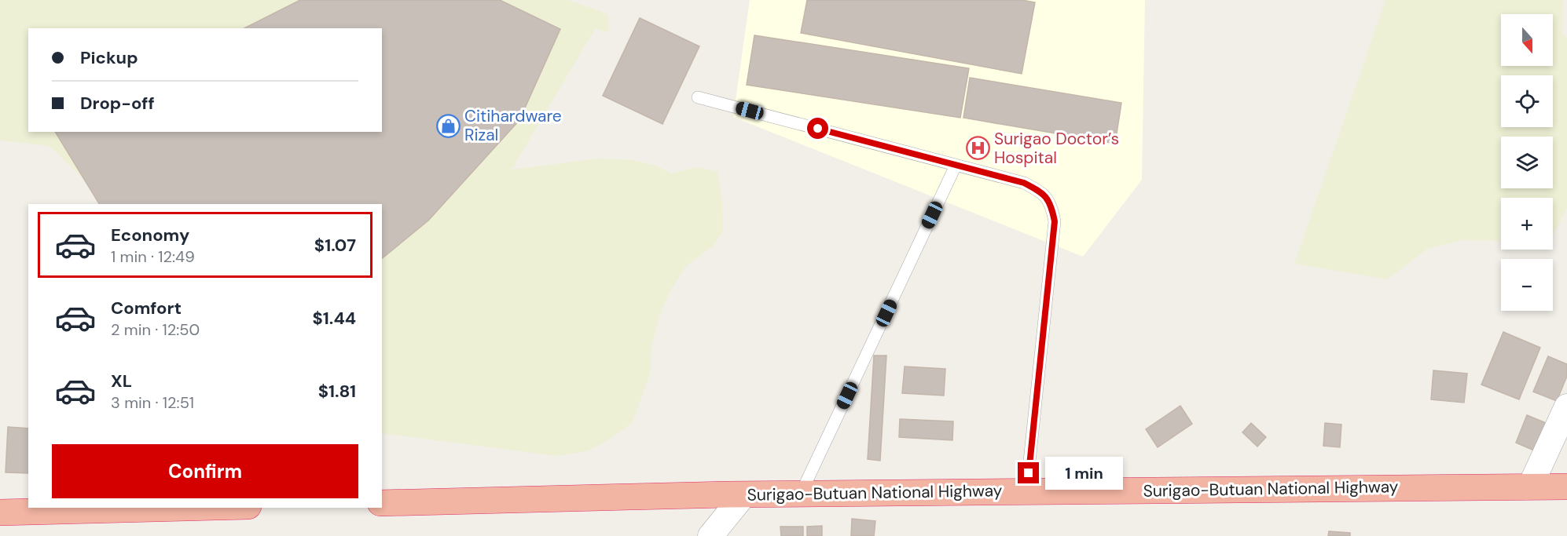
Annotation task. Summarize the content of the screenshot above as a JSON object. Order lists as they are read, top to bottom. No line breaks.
{"streets":{"highway":["Surigao-Butuan National Highway"]},"places":{"shop":["Citihardware Rizal"],"hospital":["Surigao Doctor’s Hospital"]},"north":"bottom","page":{"map_buttons":["+","−"],"banner":["Pickup","Drop-off"],"list":[{"name":"Economy","note":"1 min · 12:49","value":"$1.07"},{"name":"Comfort","note":"2 min · 12:50","value":"$1.44"},{"name":"XL","note":"3 min · 12:51","value":"$1.81"}],"buttons":"Confirm","bubble":"1 min"}}
